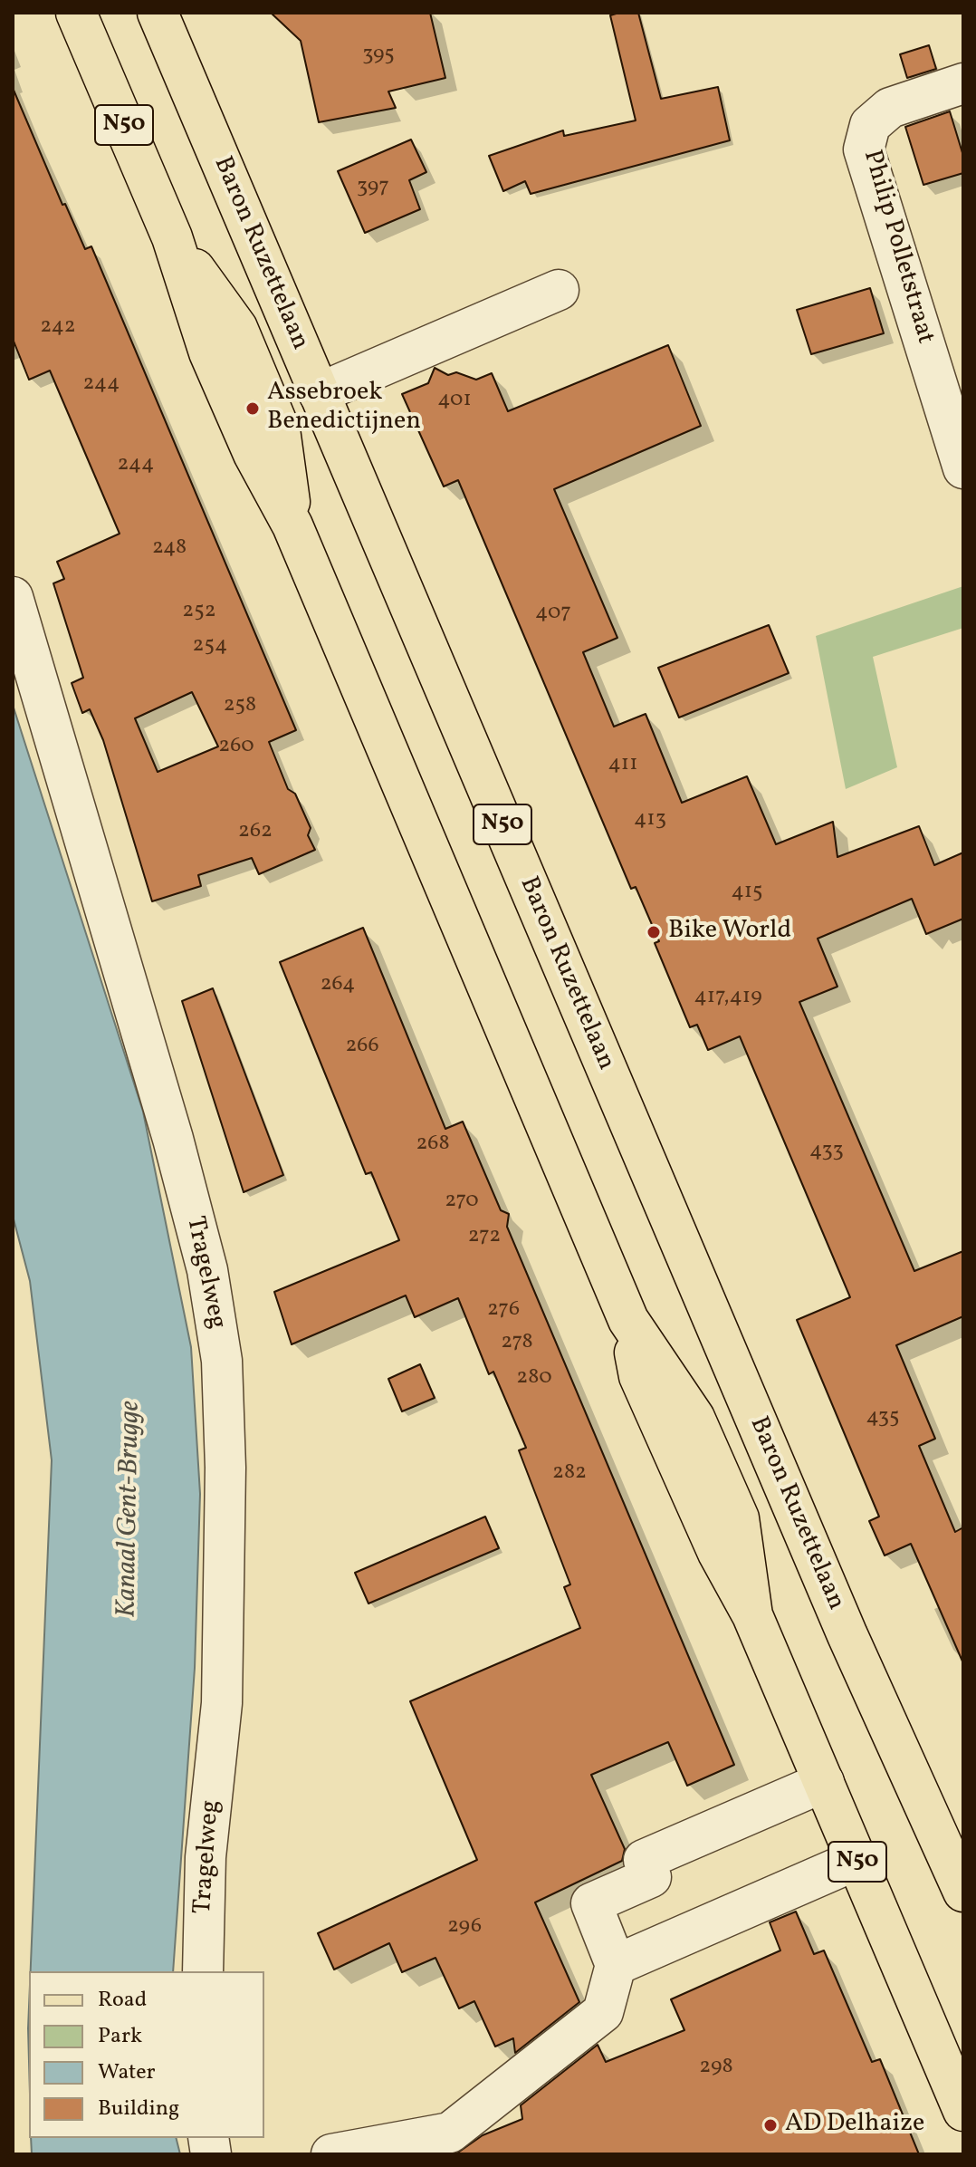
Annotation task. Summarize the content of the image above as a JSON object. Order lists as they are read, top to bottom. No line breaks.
{"streets":{"main road":["N50","Baron Ruzettelaan"],"street":["Philip Polletstraat","Tragelweg"]},"water":["Kanaal Gent-Brugge"],"places":["Assebroek Benedictijnen","Bike World","AD Delhaize"],"house_numbers":["395","397","242","244","401","244","248","252","407","254","258","260","411","413","262","415","264","417,419","266","268","433","270","272","276","278","280","435","282","296","298"],"legend":["Road","Park","Water","Building"]}
